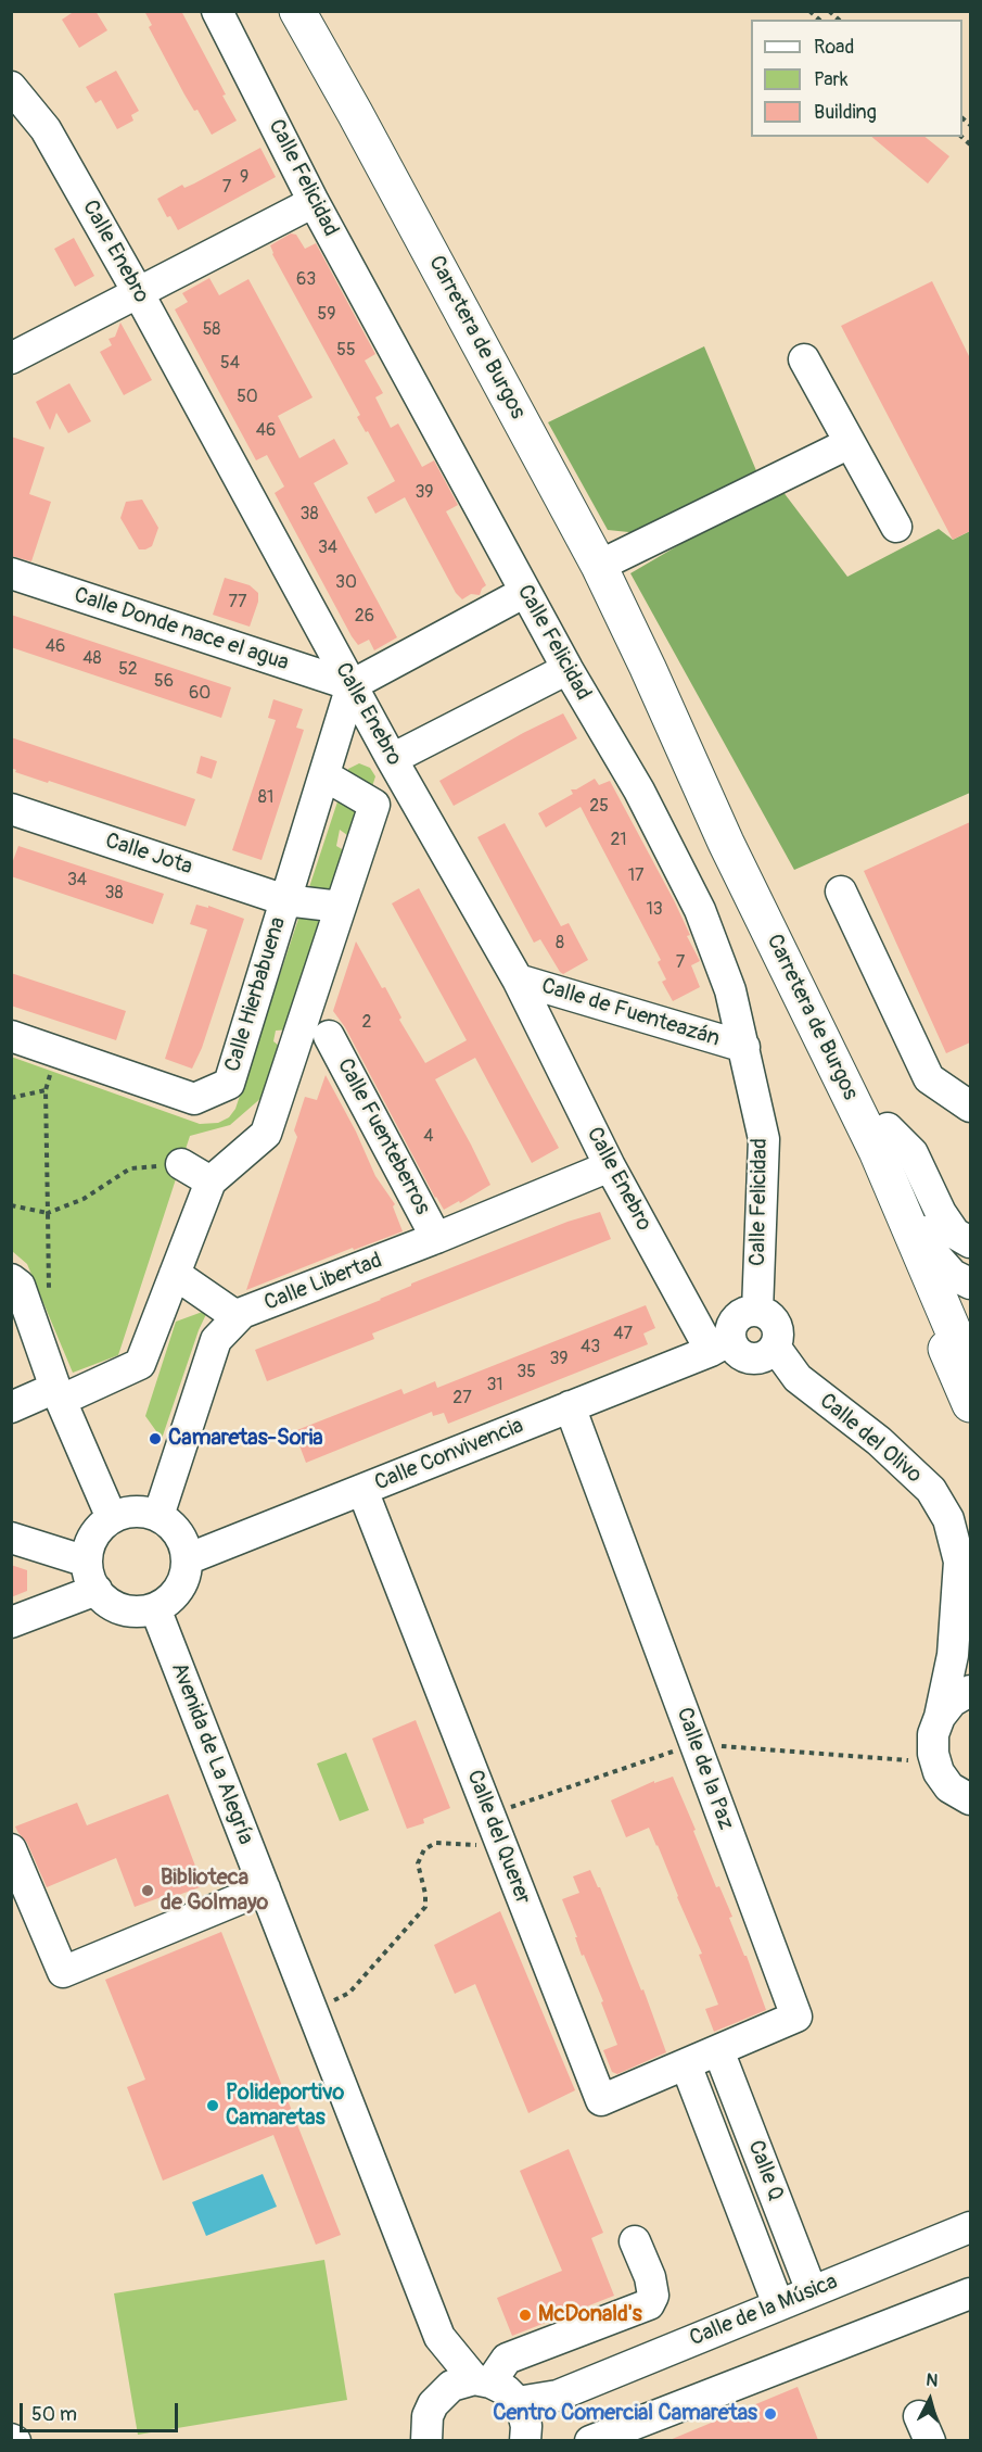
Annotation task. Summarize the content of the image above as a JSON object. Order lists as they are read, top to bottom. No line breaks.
{"streets":{"highway":["Carretera de Burgos"],"street":["Calle Felicidad","Calle Enebro","Calle Donde nace el agua","Calle Jota","Calle Hierbabuena","Calle de Fuenteazán","Calle Fuenteberros","Calle Libertad","Calle del Olivo","Calle Convivencia","Avenida de La Alegría","Calle de la Paz","Calle del Querer","Calle Q","Calle de la Música"]},"crossings":[["Calle Felicidad","Calle Enebro"],["Calle Felicidad","Calle de Fuenteazán"],["Calle Felicidad","Calle del Olivo"],["Calle Felicidad","Calle Convivencia"],["Calle Enebro","Calle Donde nace el agua"],["Calle Enebro","Calle Hierbabuena"],["Calle Enebro","Calle de Fuenteazán"],["Calle Enebro","Calle Libertad"],["Calle Enebro","Calle del Olivo"],["Calle Enebro","Calle Convivencia"],["Calle Donde nace el agua","Calle Hierbabuena"],["Calle Jota","Calle Hierbabuena"],["Calle Fuenteberros","Calle Libertad"],["Calle Libertad","Calle Convivencia"],["Calle Libertad","Avenida de La Alegría"],["Calle del Olivo","Calle Convivencia"],["Calle Convivencia","Avenida de La Alegría"],["Calle Convivencia","Calle de la Paz"],["Calle Convivencia","Calle del Querer"],["Avenida de La Alegría","Calle de la Música"],["Calle de la Paz","Calle del Querer"],["Calle de la Paz","Calle Q"],["Calle del Querer","Calle Q"],["Calle Q","Calle de la Música"]],"places":["Camaretas-Soria","Biblioteca de Golmayo","Polideportivo Camaretas","McDonald's","Centro Comercial Camaretas"],"house_numbers":["9","7","63","59","58","55","54","50","46","39","38","34","30","77","26","46","48","52","56","60","81","25","21","17","34","38","13","8","7","2","4","47","43","39","35","31","27"],"legend":["Road","Park","Building"],"scale_bar":"50 m","north":"top"}
